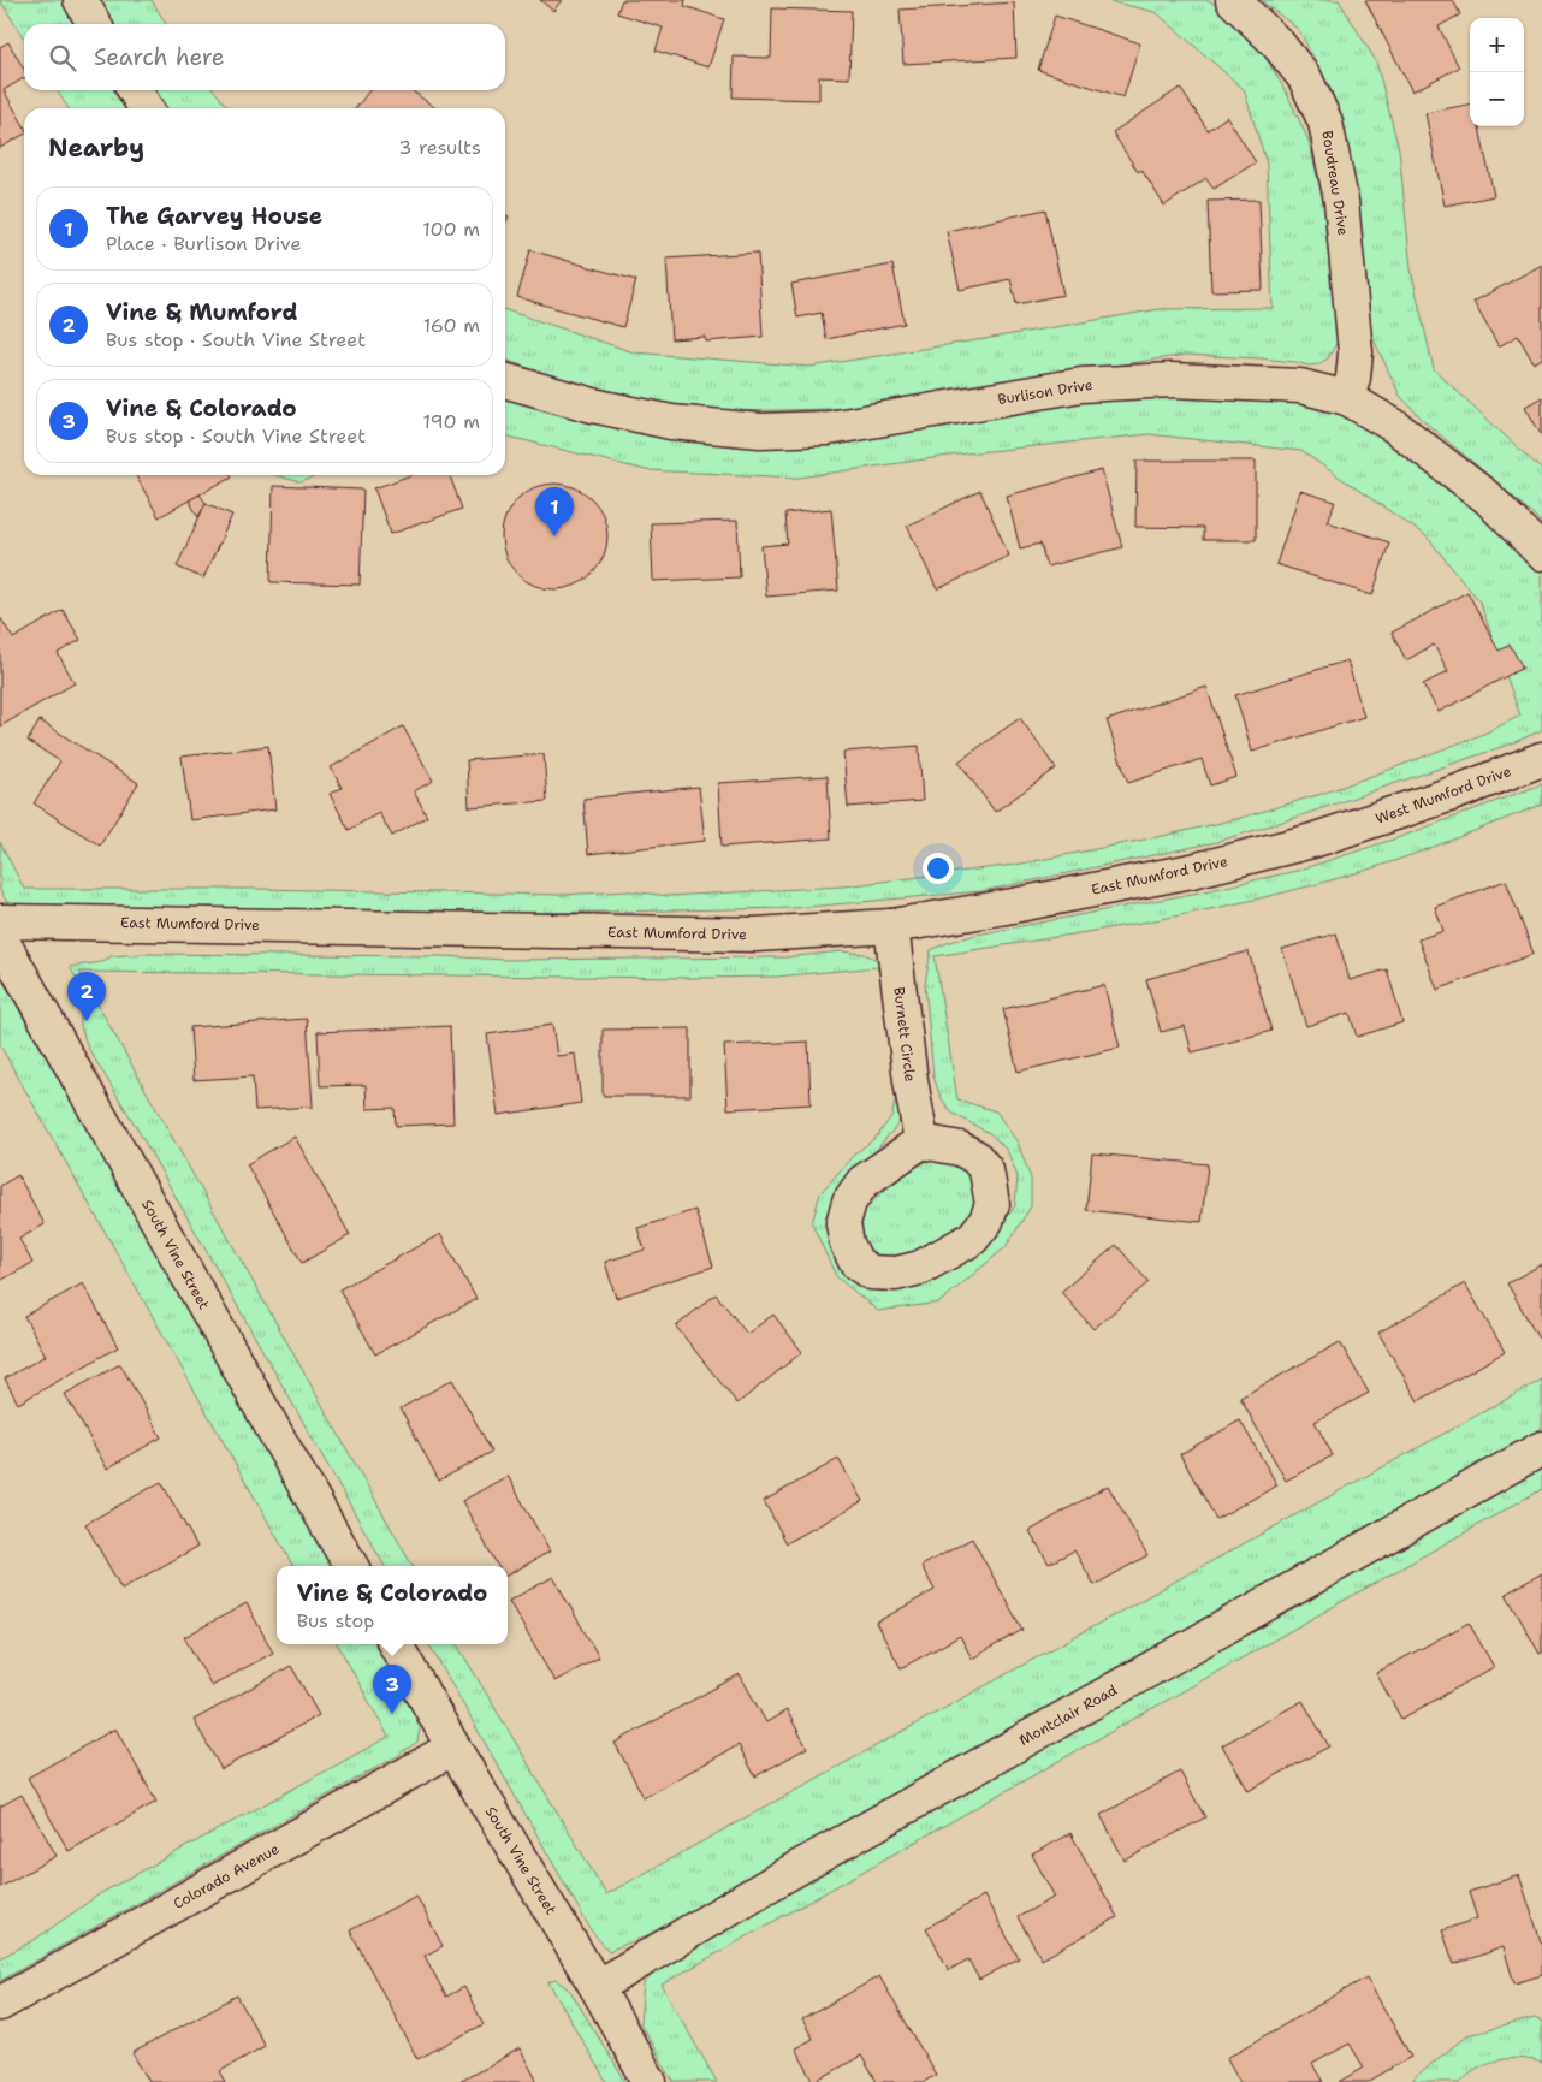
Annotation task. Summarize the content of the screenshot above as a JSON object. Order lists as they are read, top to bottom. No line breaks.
{"streets":{"street":["Boudreau Drive","Burlison Drive","West Mumford Drive","East Mumford Drive","Burnett Circle","South Vine Street","Montclair Road","Colorado Avenue"]},"crossings":[["Boudreau Drive","Burlison Drive"],["West Mumford Drive","East Mumford Drive"],["East Mumford Drive","Burnett Circle"],["South Vine Street","Montclair Road"],["South Vine Street","Colorado Avenue"]],"page":{"map_buttons":["+","−"],"search":"Search here","heading":["Nearby","3 results"],"list":[{"mark":"1","name":"The Garvey House","note":"Place · Burlison Drive","value":"100 m"},{"mark":"2","name":"Vine & Mumford","note":"Bus stop · South Vine Street","value":"160 m"},{"mark":"3","name":"Vine & Colorado","note":"Bus stop · South Vine Street","value":"190 m"}],"pins":["1","2","3"],"popup":["Vine & Colorado","Bus stop"]}}
